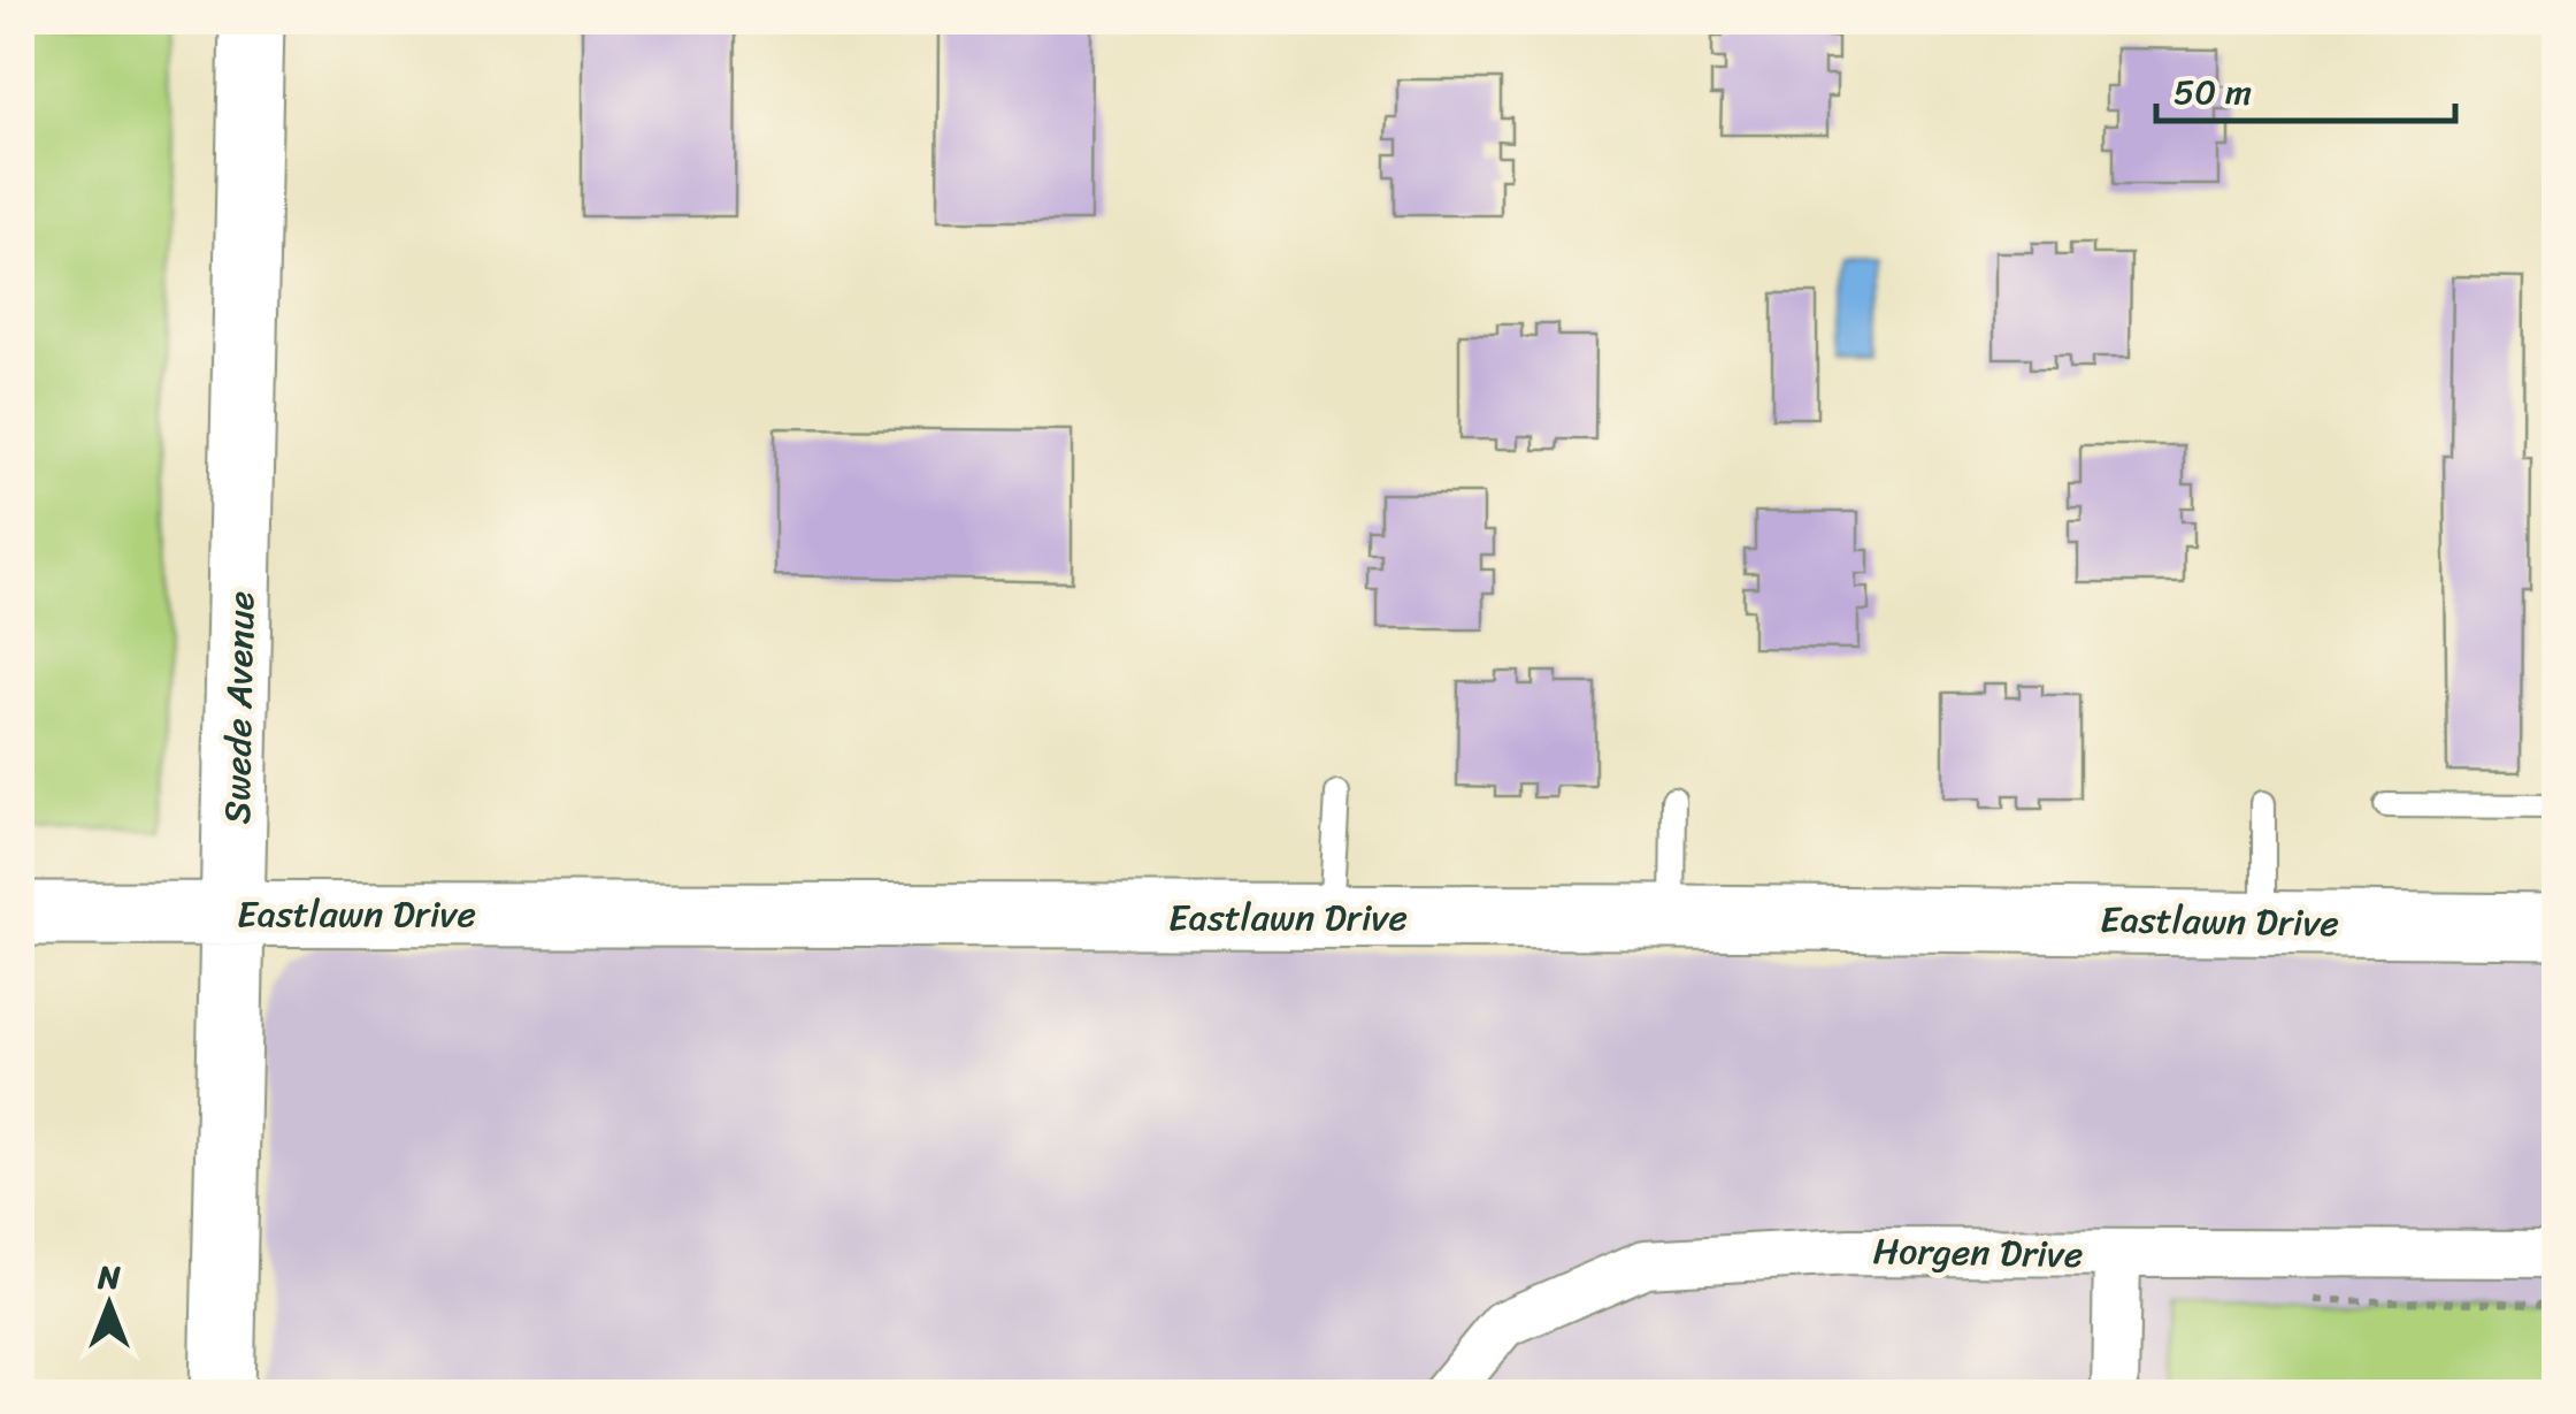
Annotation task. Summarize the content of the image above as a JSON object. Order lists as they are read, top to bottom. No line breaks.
{"streets":{"street":["Swede Avenue","Eastlawn Drive","Horgen Drive"]},"crossings":[["Swede Avenue","Eastlawn Drive"]],"scale_bar":"50 m","north":"top"}
